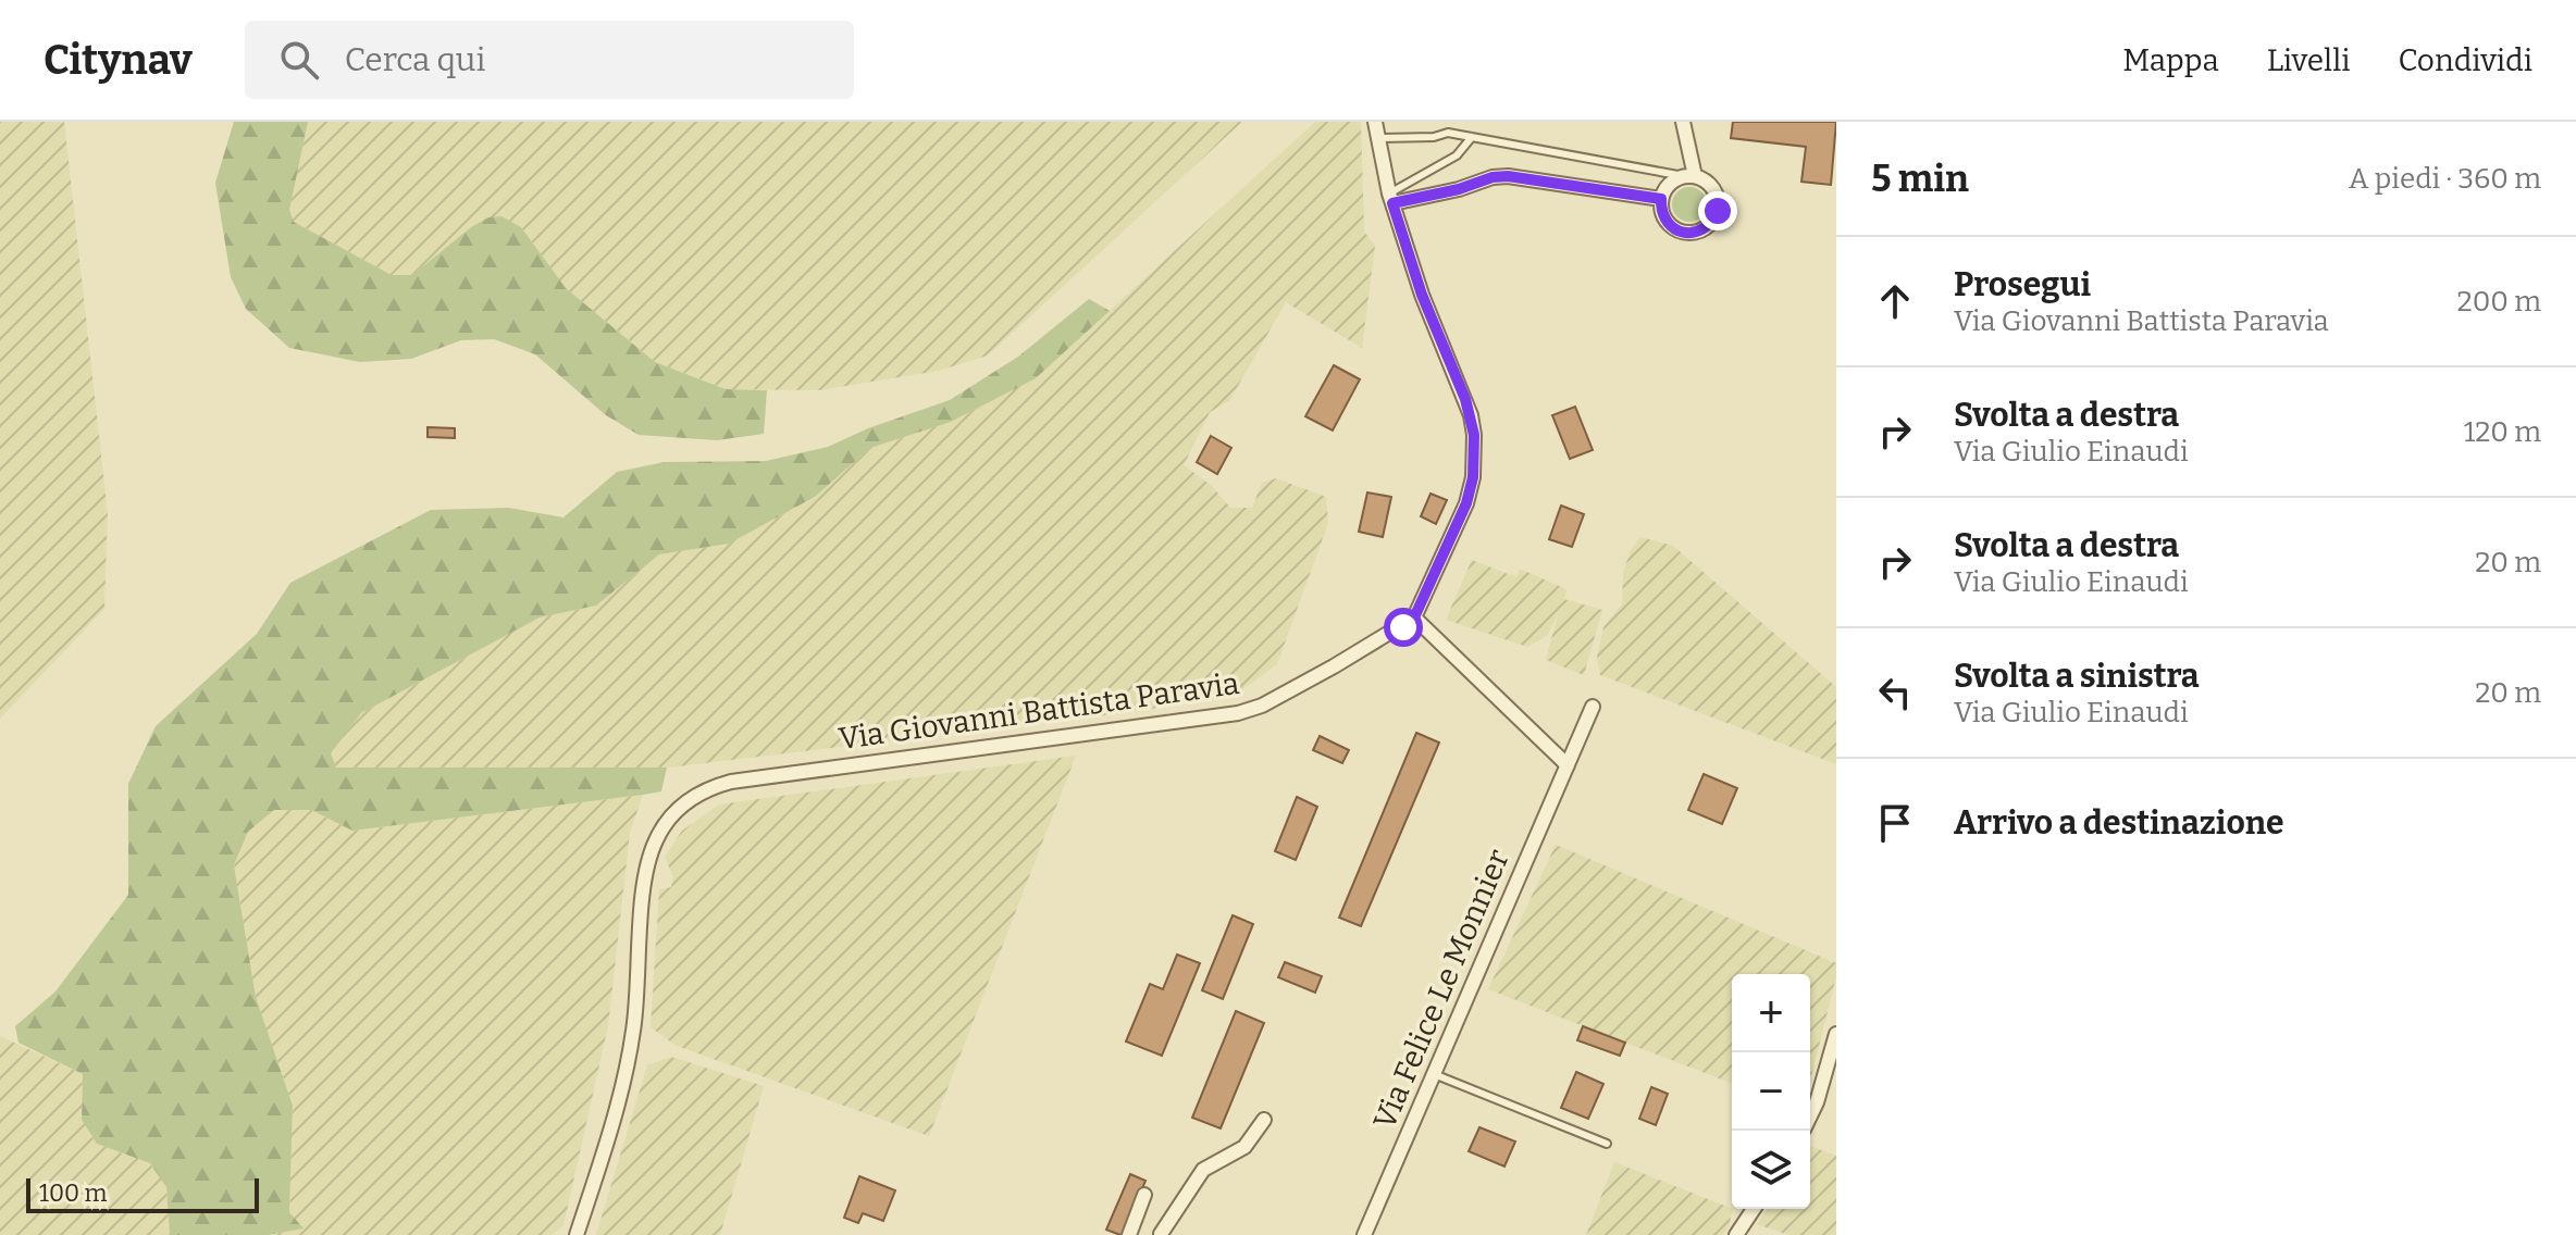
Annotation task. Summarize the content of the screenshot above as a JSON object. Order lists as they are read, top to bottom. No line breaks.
{"streets":{"street":["Via Giovanni Battista Paravia","Via Felice Le Monnier"]},"scale_bar":"100 m","page":{"header":"Citynav","search":"Cerca qui","nav":["Mappa","Livelli","Condividi"],"heading":["5 min","A piedi · 360 m"],"list":[["Prosegui","Via Giovanni Battista Paravia","200 m"],["Svolta a destra","Via Giulio Einaudi","120 m"],["Svolta a destra","Via Giulio Einaudi","20 m"],["Svolta a sinistra","Via Giulio Einaudi","20 m"],"Arrivo a destinazione"],"map_buttons":["+","−"],"scale":"100 m"}}
